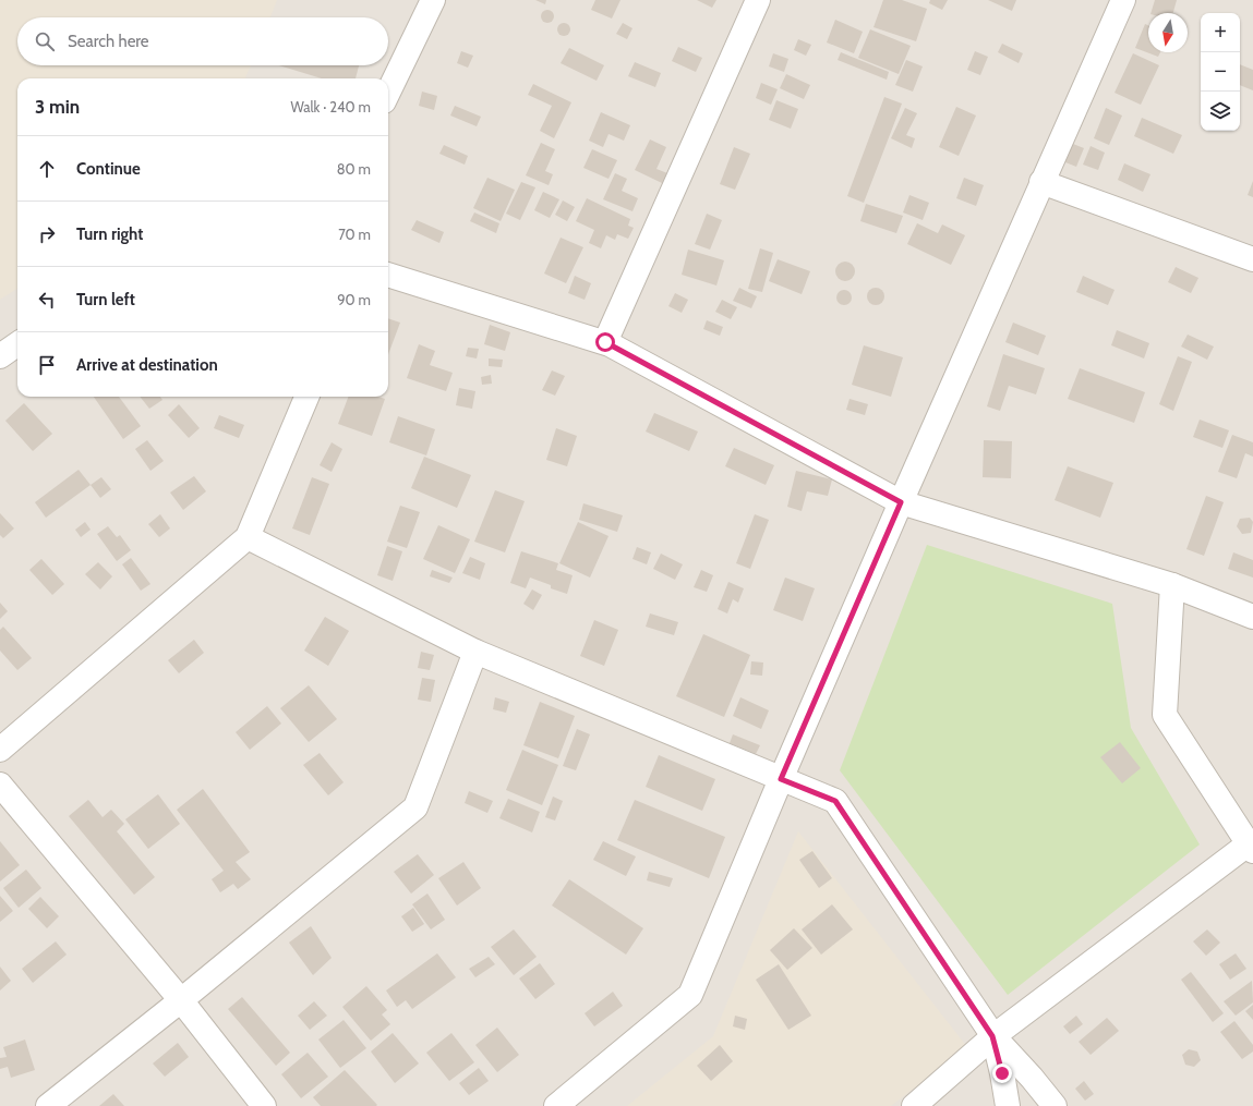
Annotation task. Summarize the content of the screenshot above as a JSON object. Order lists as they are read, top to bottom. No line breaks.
{"north":"bottom","page":{"map_buttons":["+","−"],"search":"Search here","heading":["3 min","Walk · 240 m"],"list":[["Continue","80 m"],["Turn right","70 m"],["Turn left","90 m"],"Arrive at destination"]}}
